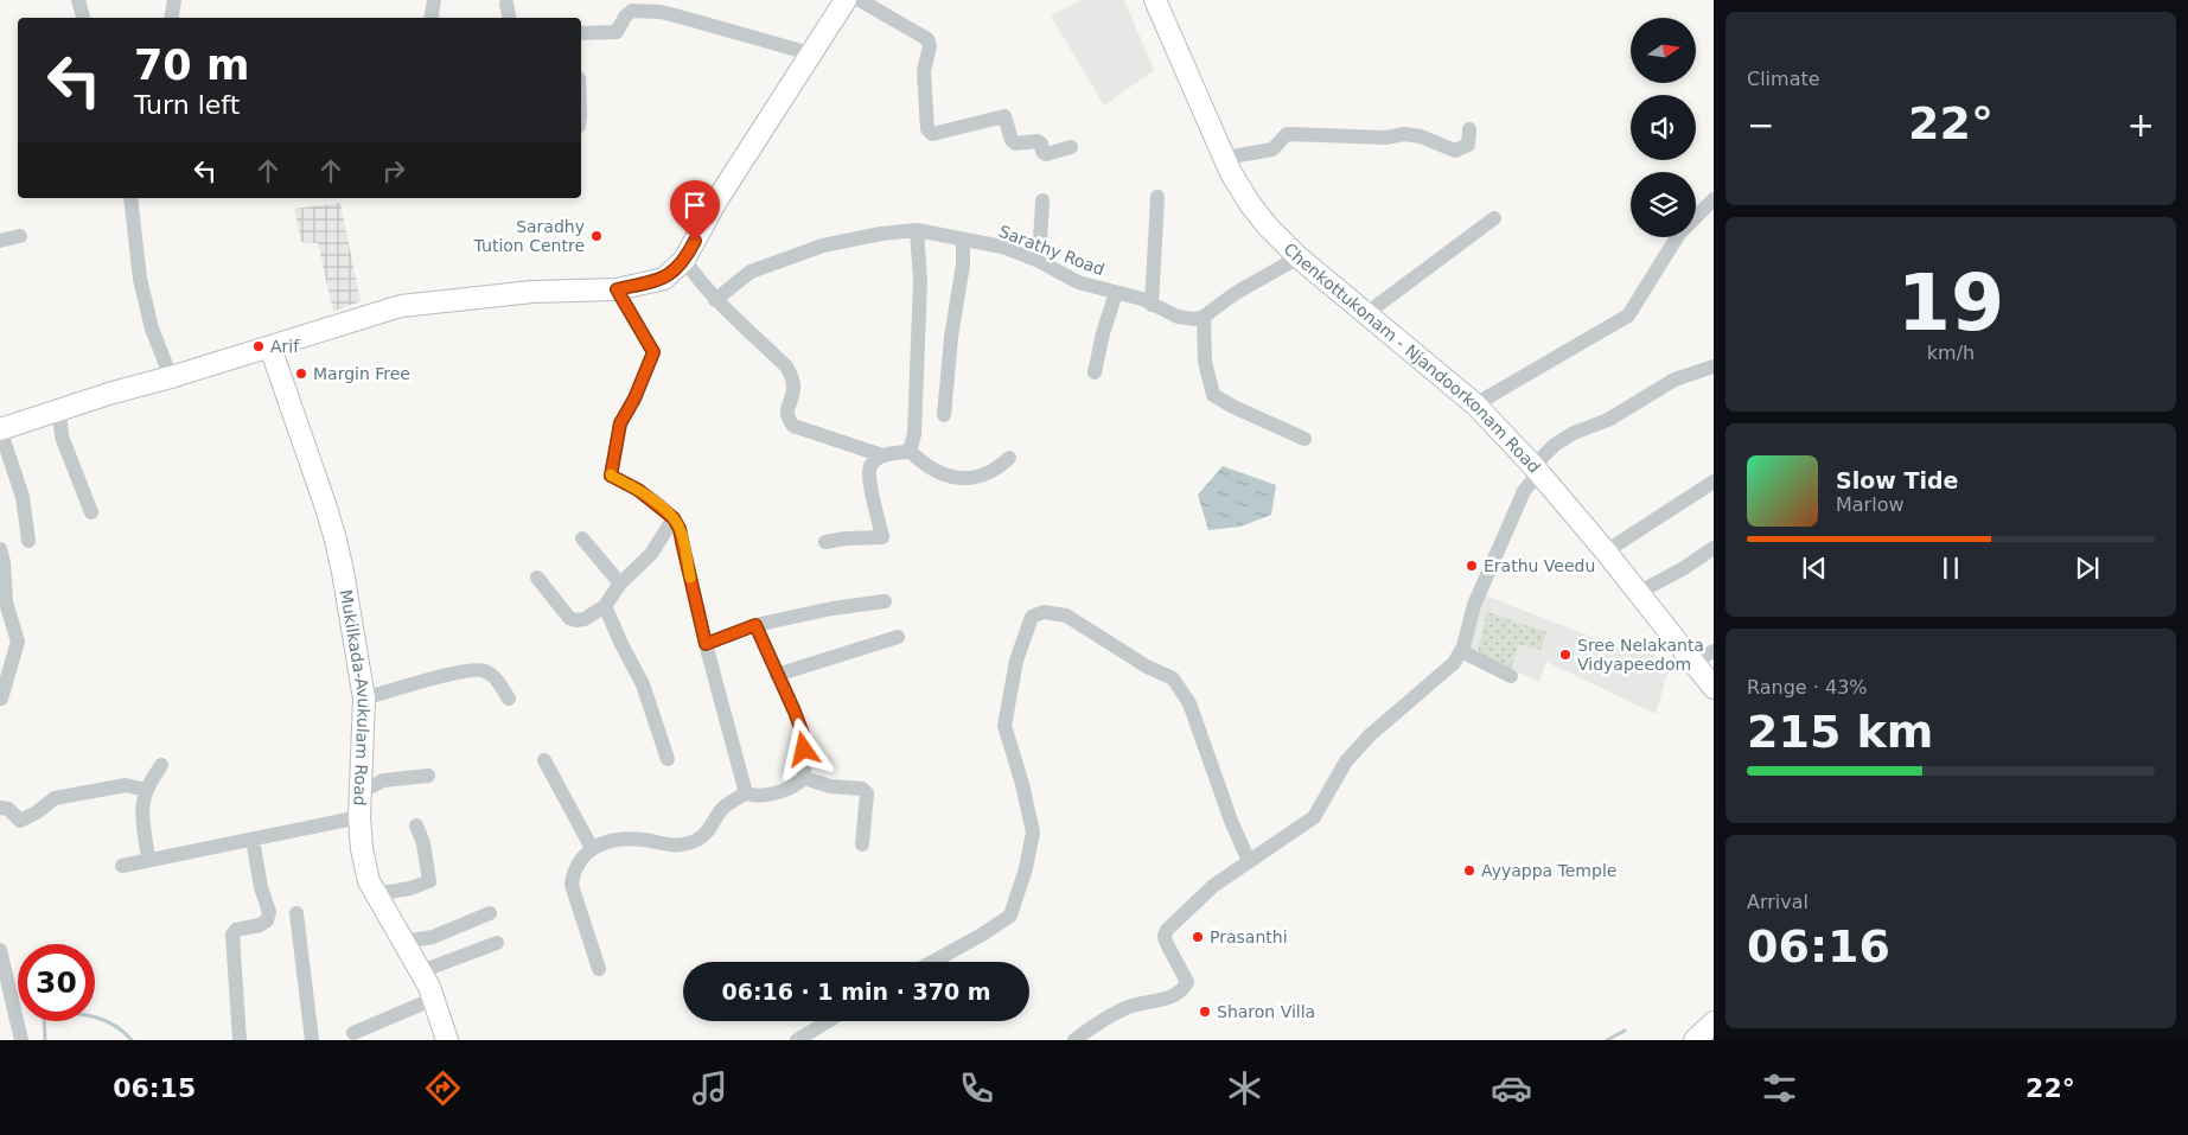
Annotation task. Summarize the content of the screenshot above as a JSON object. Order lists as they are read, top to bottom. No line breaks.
{"streets":{"main road":["Chenkottukonam - Njandoorkonam Road","Mukilkada-Avukulam Road"],"street":["Sarathy Road"]},"places":["Saradhy Tution Centre","Arif","Margin Free","Erathu Veedu","Sree Nelakanta Vidyapeedom","Ayyappa Temple","Prasanthi","Sharon Villa"],"north":"right","page":{"tile":["Climate",["19","km/h"],["Range · 43%","215 km"],["Arrival","06:16"]],"turn":["70 m","Turn left"],"heat":["−","22°","+"],"song":["Slow Tide","Marlow"],"limit":"30","trip":"06:16 · 1 min · 370 m","tabs":["06:15","22°"]}}
